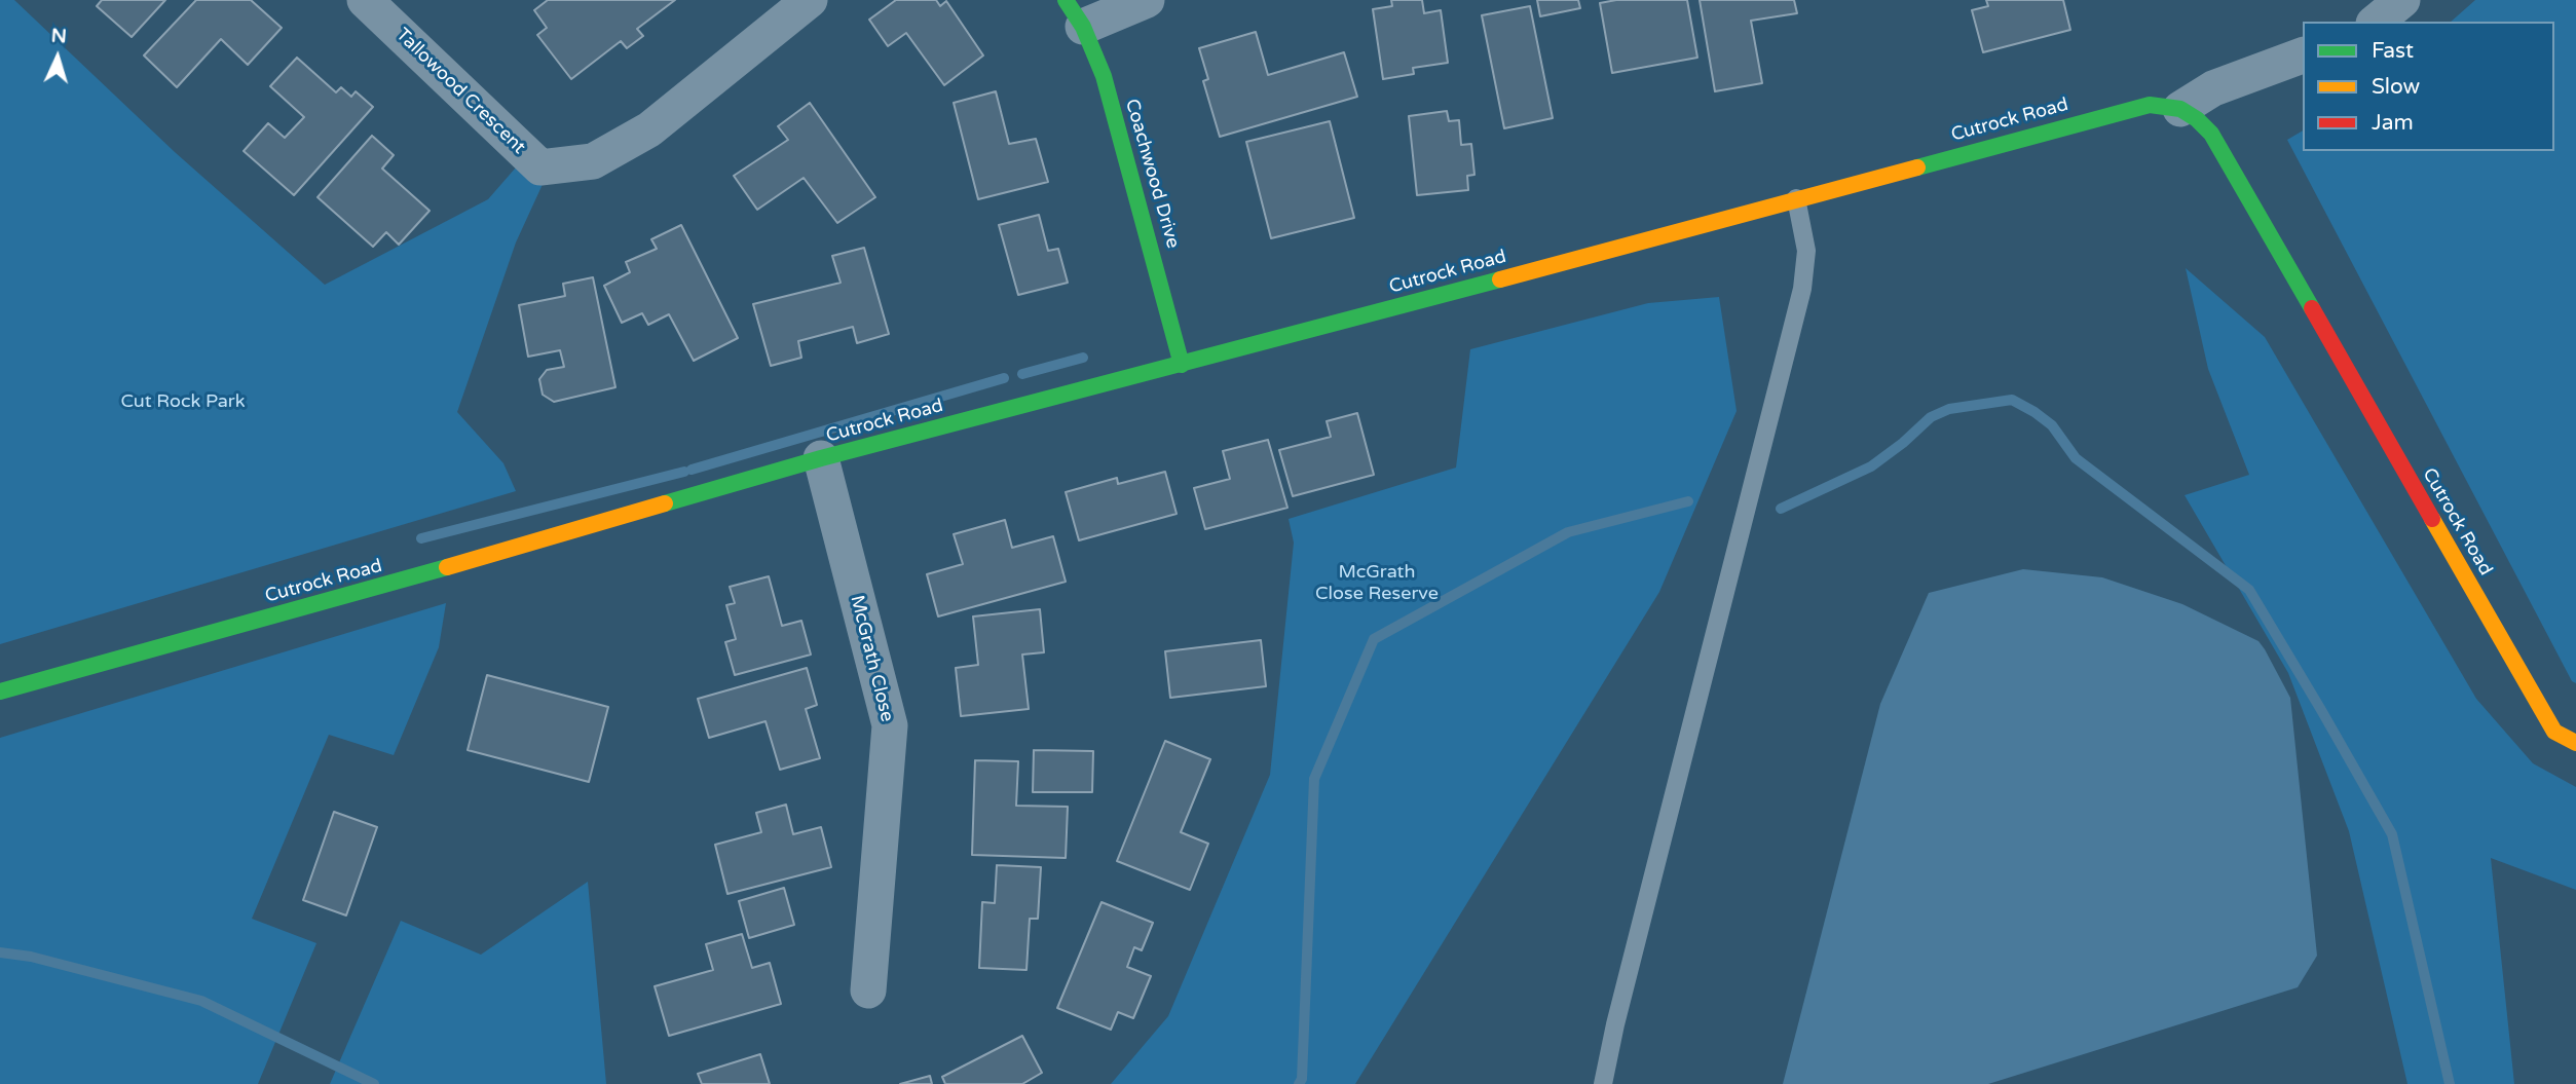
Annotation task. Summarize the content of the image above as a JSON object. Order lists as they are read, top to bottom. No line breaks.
{"streets":{"street":["Tallowood Crescent","Cutrock Road","Coachwood Drive","McGrath Close"]},"crossings":[["Cutrock Road","Coachwood Drive"],["Cutrock Road","McGrath Close"]],"parks":["Cut Rock Park","McGrath Close Reserve"],"legend":["Fast","Slow","Jam"],"north":"top"}
